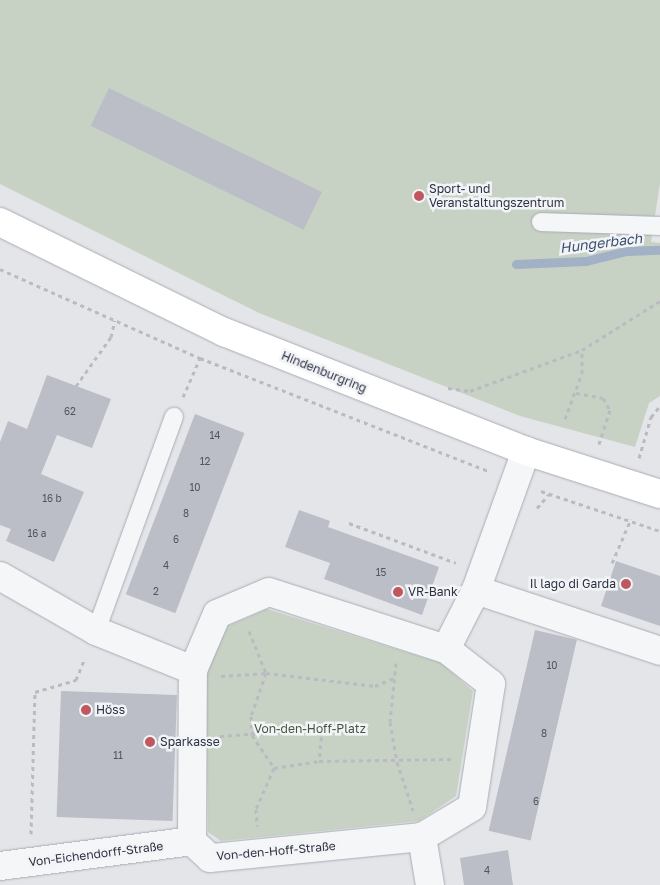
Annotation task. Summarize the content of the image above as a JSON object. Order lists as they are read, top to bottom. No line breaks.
{"streets":{"main road":["Hindenburgring"],"street":["Von-den-Hoff-Straße","Von-Eichendorff-Straße"]},"crossings":[["Von-den-Hoff-Straße","Von-Eichendorff-Straße"]],"water":["Hungerbach"],"parks":["Von-den-Hoff-Platz"],"places":["Sport- und Veranstaltungszentrum","Il lago di Garda","VR-Bank","Höss","Sparkasse"],"house_numbers":["62","14","12","10","16 b","8","16 a","6","4","15","2","10","8","11","6","4"]}
